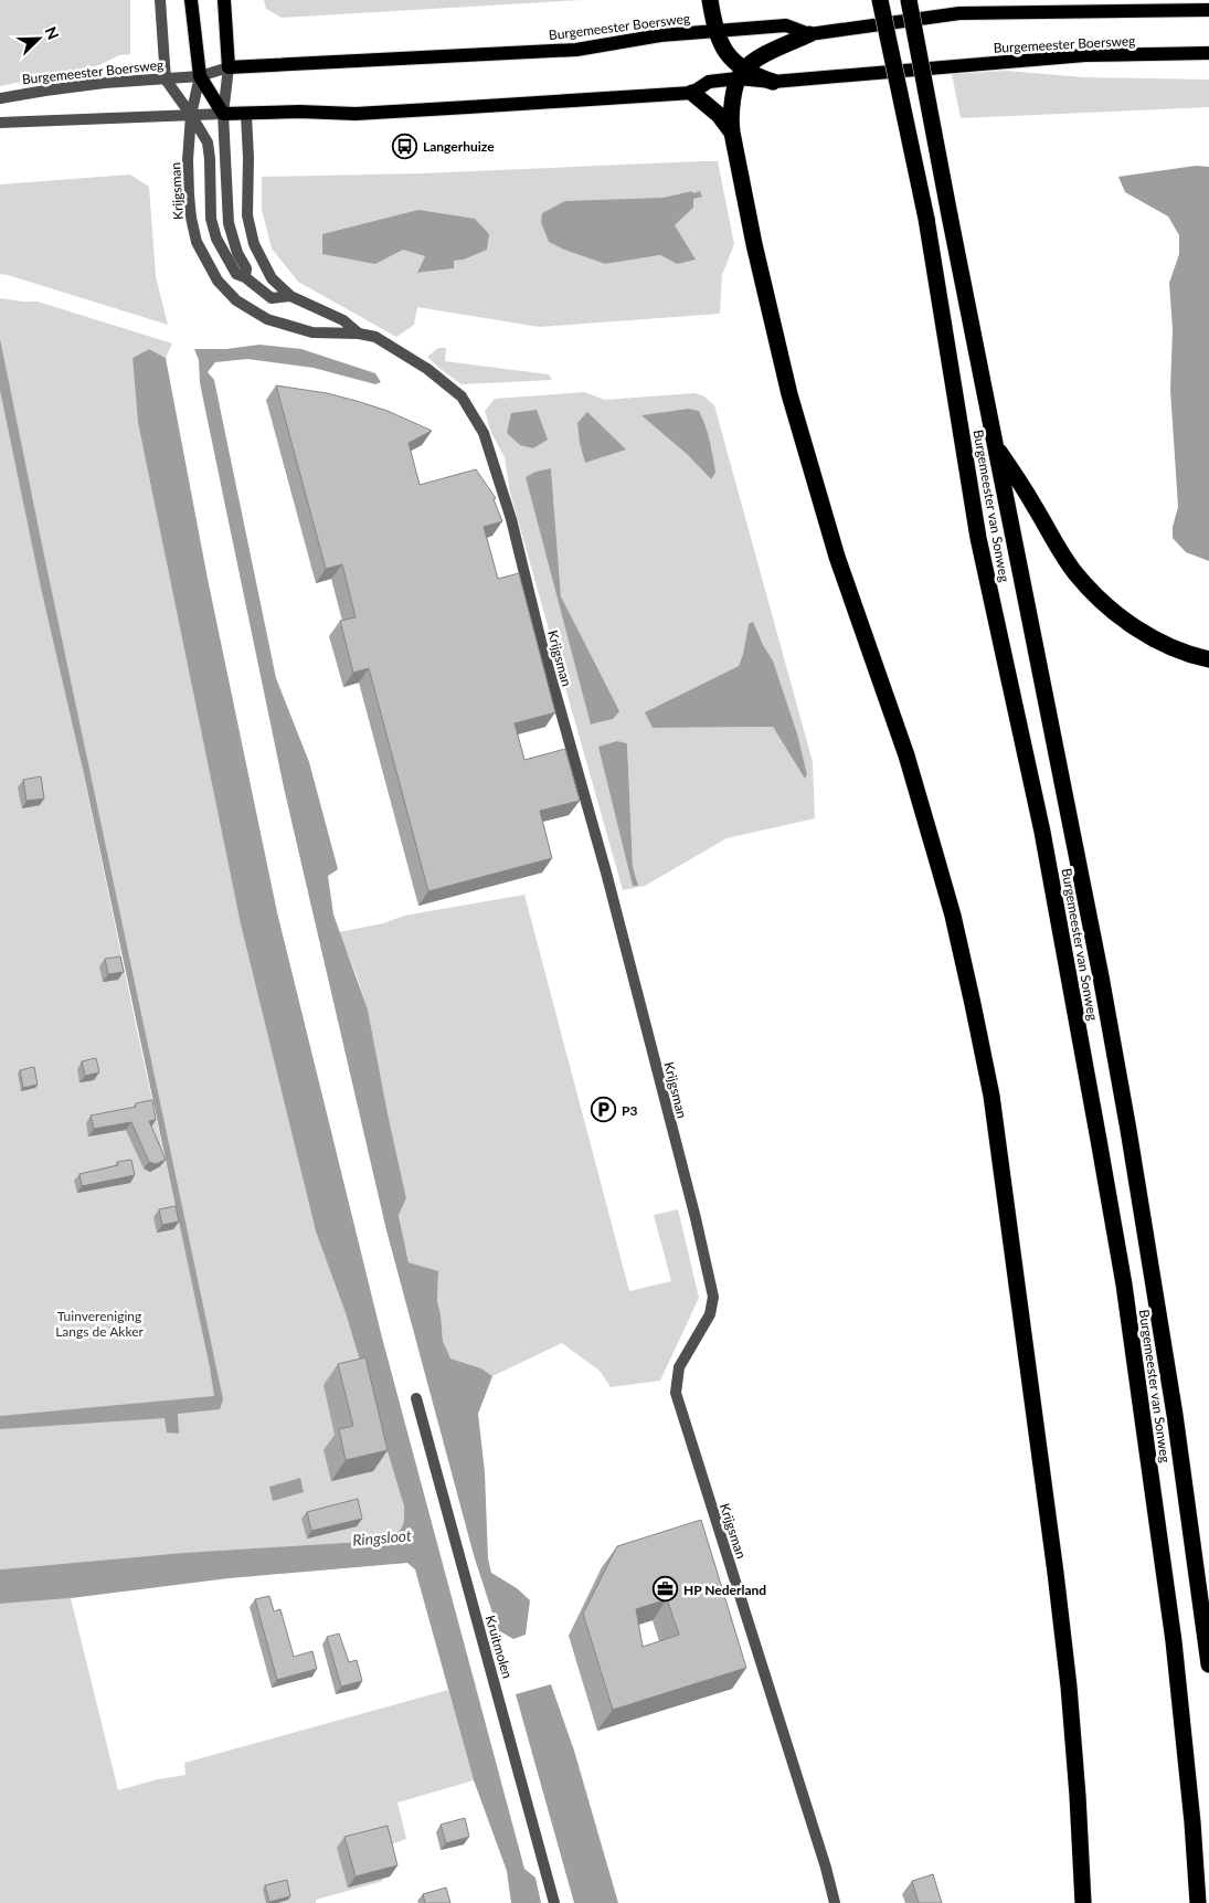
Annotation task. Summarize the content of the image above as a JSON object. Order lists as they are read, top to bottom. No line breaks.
{"streets":{"highway":["Burgemeester van Sonweg"],"main road":["Burgemeester Boersweg"],"street":["Krijgsman","Kruitmolen"]},"water":["Ringsloot"],"parks":["Tuinvereniging Langs de Akker"],"places":{"bus stop":["Langerhuize"],"parking":["P3"],"office":["HP Nederland"]},"north":"top right"}
